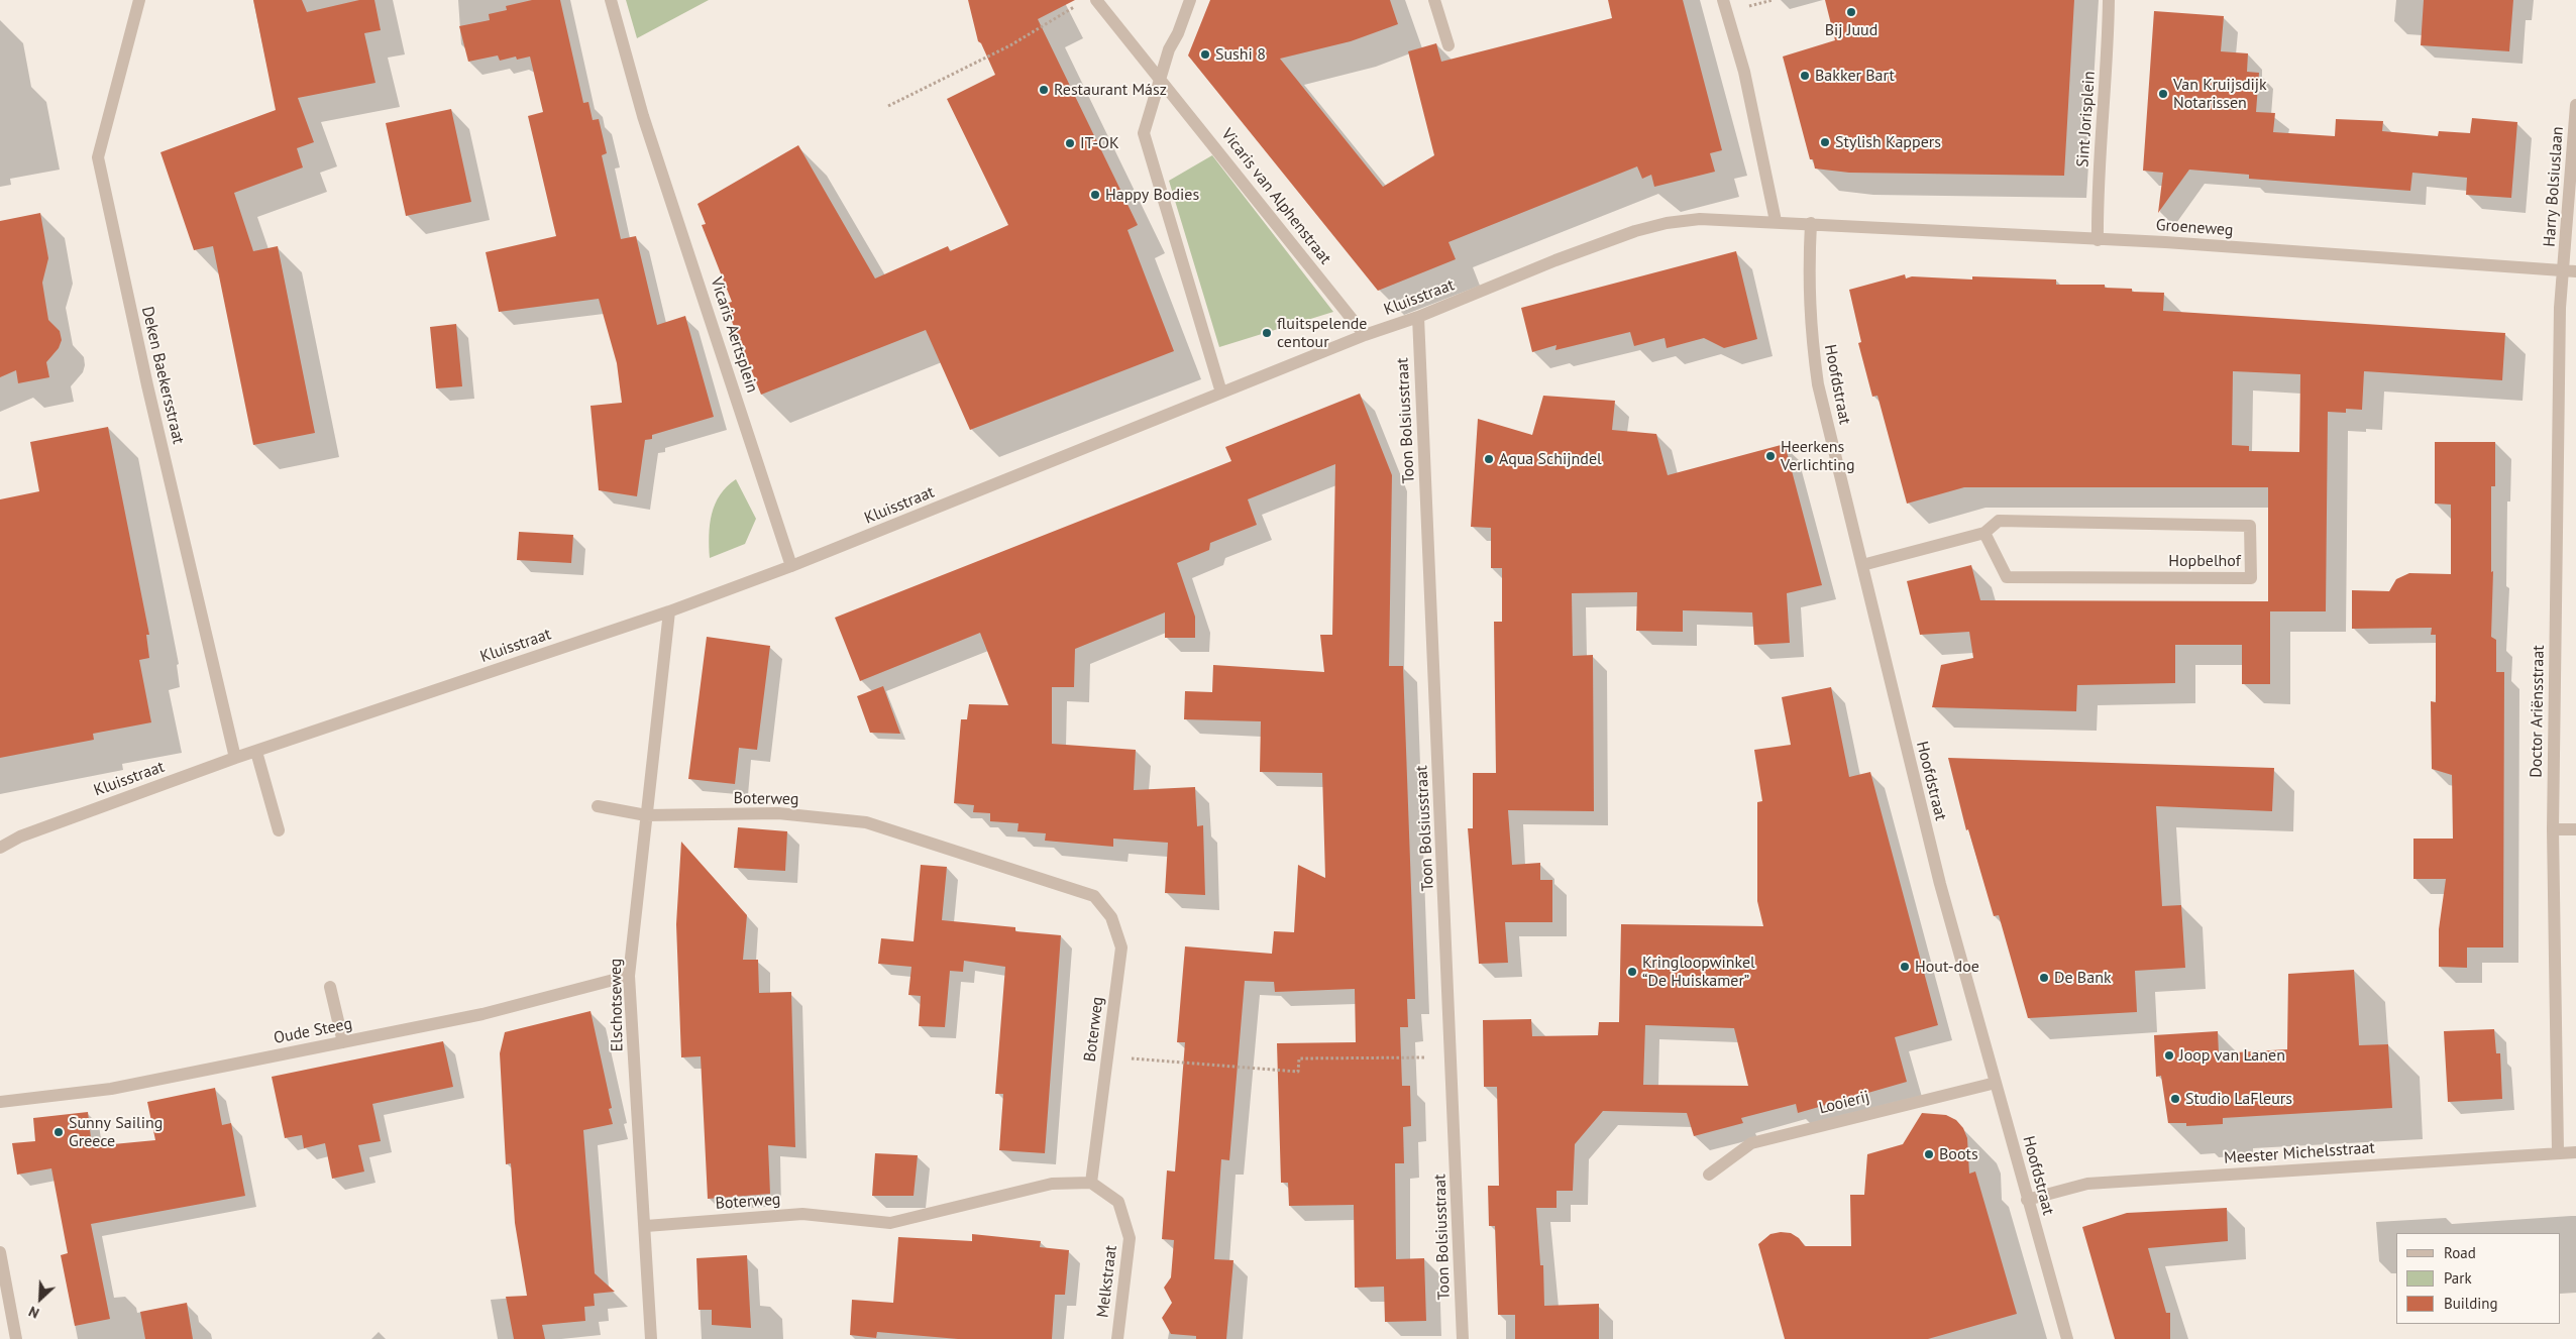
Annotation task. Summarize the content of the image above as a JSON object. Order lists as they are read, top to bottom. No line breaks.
{"streets":{"street":["Sint Jorisplein","Harry Bolsiuslaan","Vicaris van Alphenstraat","Groeneweg","Kluisstraat","Vicaris Aertsplein","Deken Baekersstraat","Hoofdstraat","Toon Bolsiusstraat","Hopbelhof","Doctor Ariënsstraat","Boterweg","Elschotseweg","Oude Steeg","Looierij","Meester Michelsstraat","Melkstraat"]},"crossings":[["Sint Jorisplein","Groeneweg"],["Harry Bolsiuslaan","Groeneweg"],["Harry Bolsiuslaan","Doctor Ariënsstraat"],["Vicaris van Alphenstraat","Kluisstraat"],["Groeneweg","Kluisstraat"],["Groeneweg","Hoofdstraat"],["Groeneweg","Doctor Ariënsstraat"],["Kluisstraat","Vicaris Aertsplein"],["Kluisstraat","Deken Baekersstraat"],["Kluisstraat","Hoofdstraat"],["Kluisstraat","Toon Bolsiusstraat"],["Kluisstraat","Elschotseweg"],["Hoofdstraat","Hopbelhof"],["Hoofdstraat","Looierij"],["Hoofdstraat","Meester Michelsstraat"],["Doctor Ariënsstraat","Meester Michelsstraat"],["Boterweg","Elschotseweg"],["Boterweg","Melkstraat"],["Elschotseweg","Oude Steeg"]],"places":["Bij Juud","Sushi 8","Bakker Bart","Restaurant Mász","Van Kruijsdijk Notarissen","Stylish Kappers","IT-OK","Happy Bodies","fluitspelende centour","Heerkens Verlichting","Aqua Schijndel","Hout-doe","Kringloopwinkel “De Huiskamer”","De Bank","Joop van Lanen","Studio LaFleurs","Sunny Sailing Greece","Boots"],"legend":["Road","Park","Building"],"north":"bottom left"}
